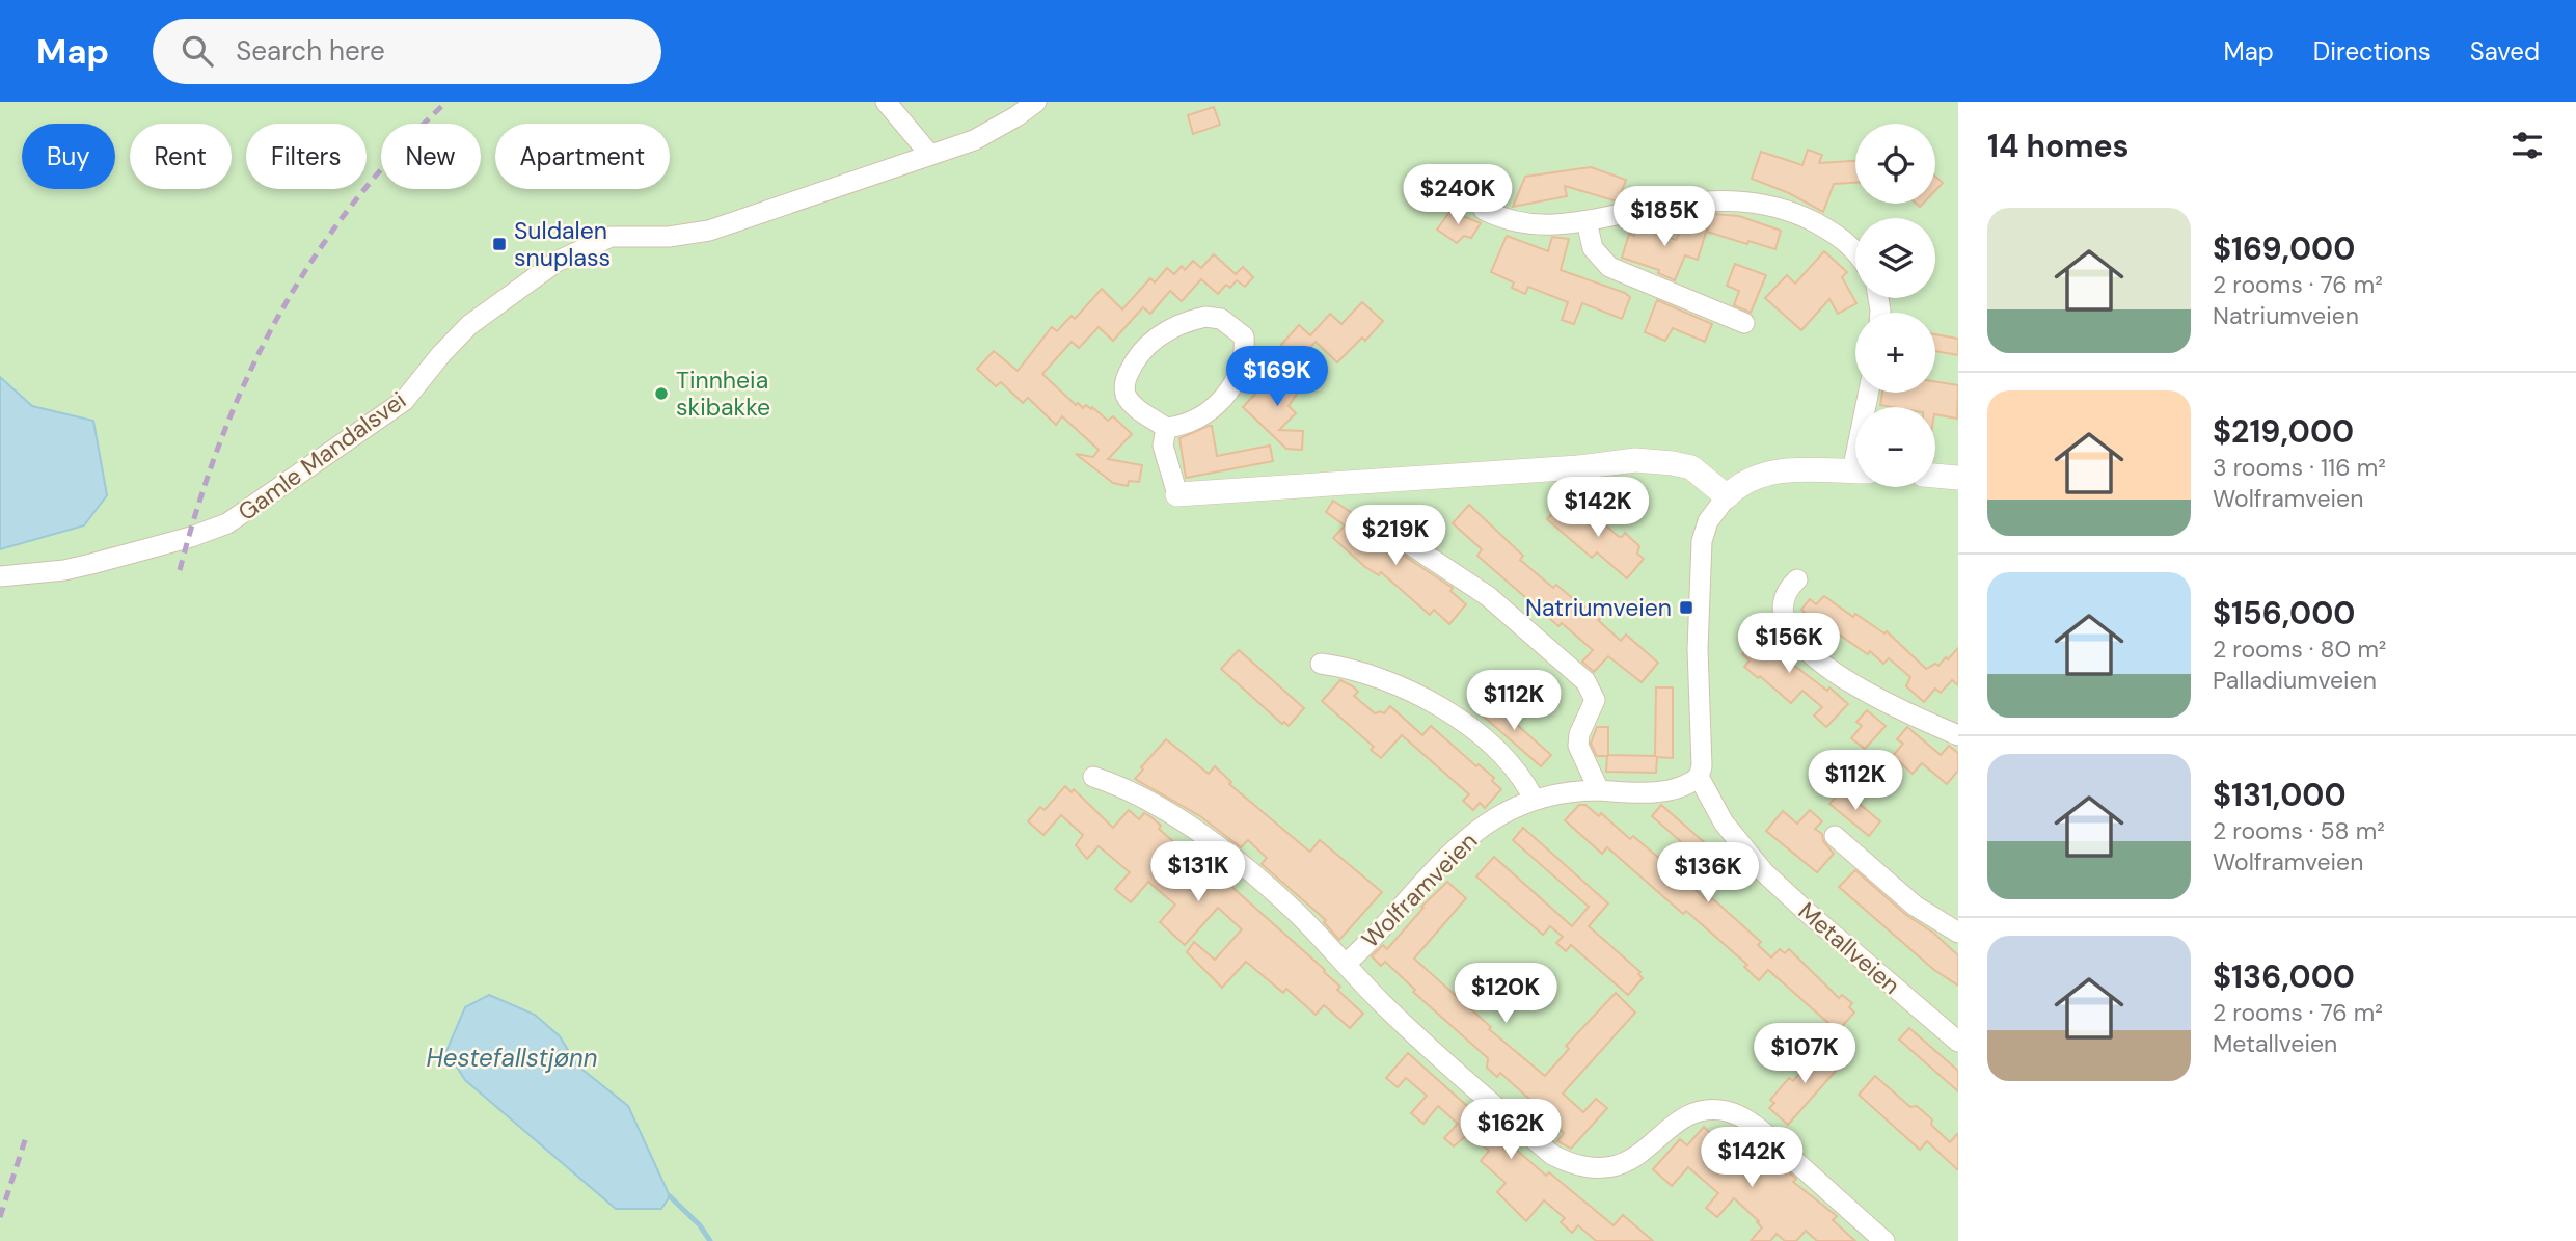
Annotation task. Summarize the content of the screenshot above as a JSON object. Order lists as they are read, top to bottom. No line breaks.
{"streets":{"street":["Gamle Mandalsvei","Wolframveien","Metallveien"]},"water":["Hestefallstjønn"],"places":{"transit":["Suldalen snuplass","Natriumveien"],"other":["Tinnheia skibakke"]},"page":{"header":"Map","search":"Search here","nav":["Map","Directions","Saved"],"heading":"14 homes","map_buttons":["+","−"],"chip":["Buy","Rent","Filters","New","Apartment"],"price":["$240K","$185K","$169K","$142K","$219K","$156K","$112K","$112K","$131K","$136K","$120K","$107K","$162K","$142K"],"list":[{"name":"$169,000","note":"2 rooms · 76 m² · Natriumveien"},{"name":"$219,000","note":"3 rooms · 116 m² · Wolframveien"},{"name":"$156,000","note":"2 rooms · 80 m² · Palladiumveien"},{"name":"$131,000","note":"2 rooms · 58 m² · Wolframveien"},{"name":"$136,000","note":"2 rooms · 76 m² · Metallveien"}]}}
